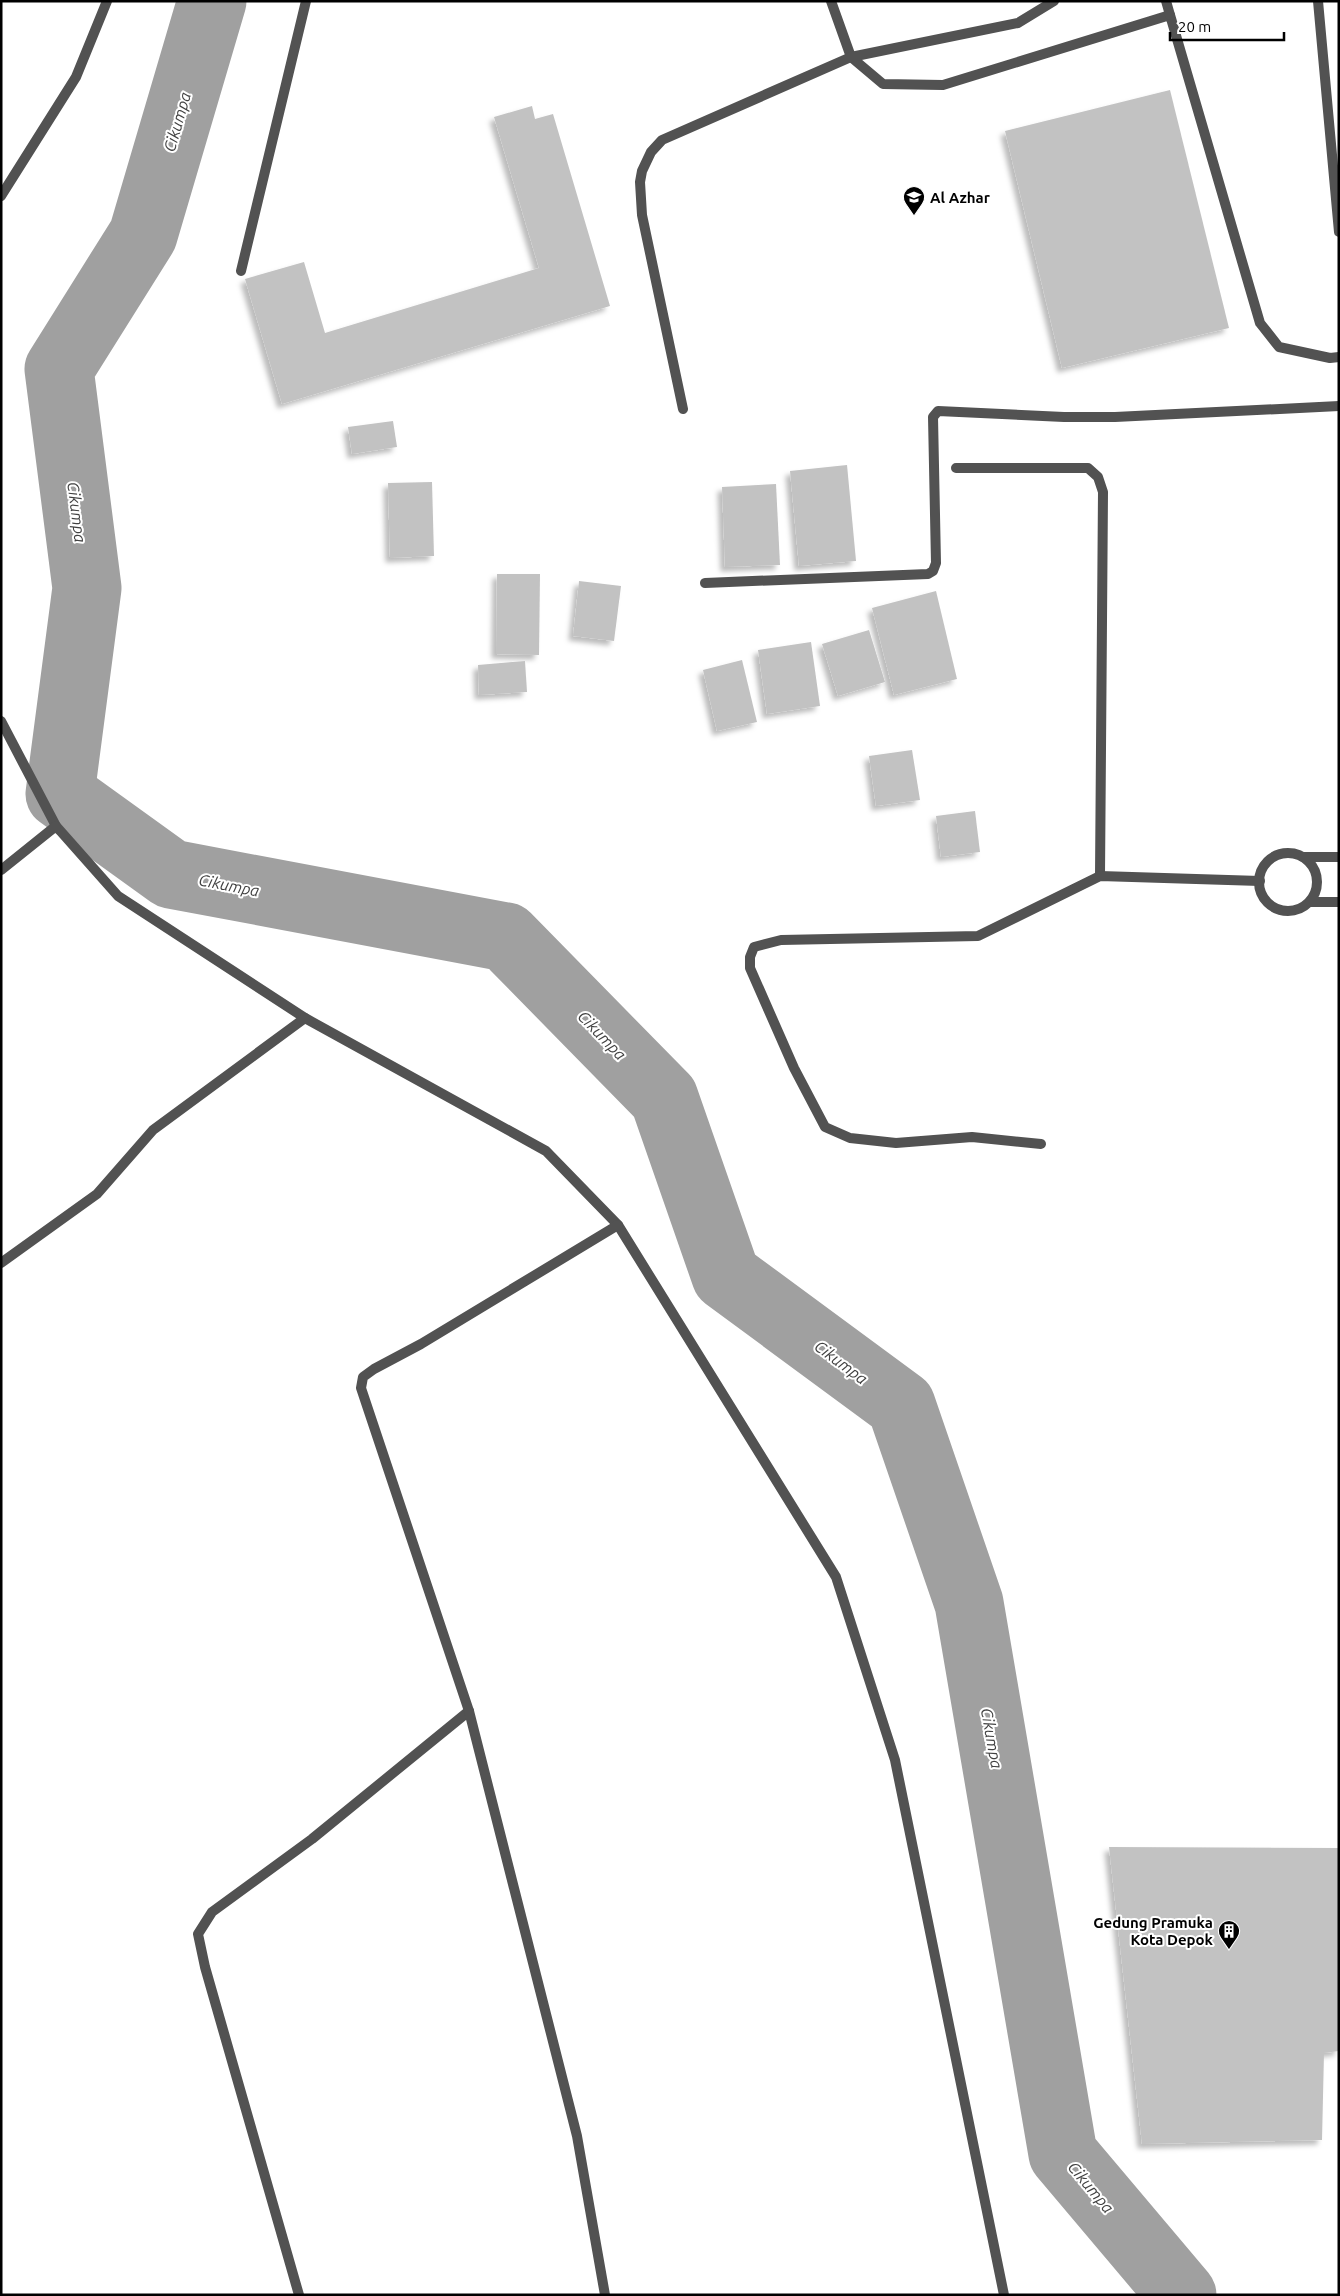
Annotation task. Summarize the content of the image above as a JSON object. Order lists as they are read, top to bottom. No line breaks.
{"water":["Cikumpa"],"places":{"school or university":["Al Azhar"],"building":["Gedung Pramuka Kota Depok"]},"scale_bar":"20 m"}
